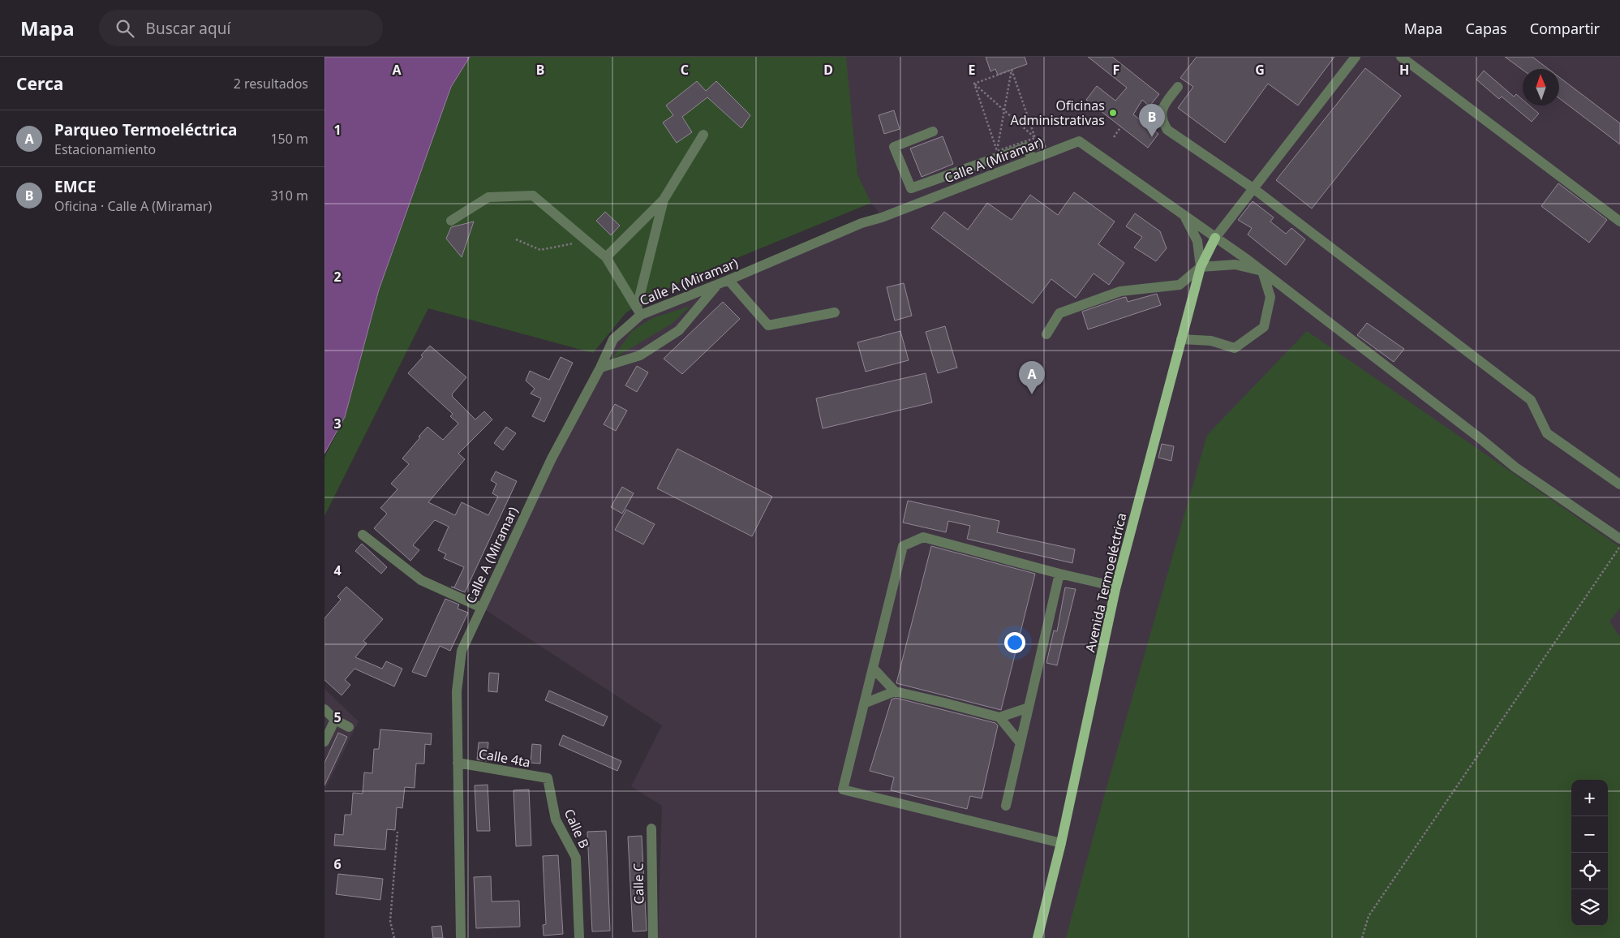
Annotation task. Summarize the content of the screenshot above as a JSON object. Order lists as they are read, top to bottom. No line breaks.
{"streets":{"main road":["Avenida Termoeléctrica"],"street":["Calle A (Miramar)","Calle 4ta","Calle B","Calle C"]},"crossings":[["Calle A (Miramar)","Avenida Termoeléctrica"],["Calle A (Miramar)","Calle 4ta"],["Calle 4ta","Calle B"]],"places":["Oficinas Administrativas"],"north":"top","page":{"header":"Mapa","search":"Buscar aquí","nav":["Mapa","Capas","Compartir"],"heading":["Cerca","2 resultados"],"pins":["B","A"],"list":[{"mark":"A","name":"Parqueo Termoeléctrica","note":"Estacionamiento","value":"150 m"},{"mark":"B","name":"EMCE","note":"Oficina · Calle A (Miramar)","value":"310 m"}],"map_buttons":["+","−"]},"grid":{"columns":["A","B","C","D","E","F","G","H"],"rows":["1","2","3","4","5","6"]}}
